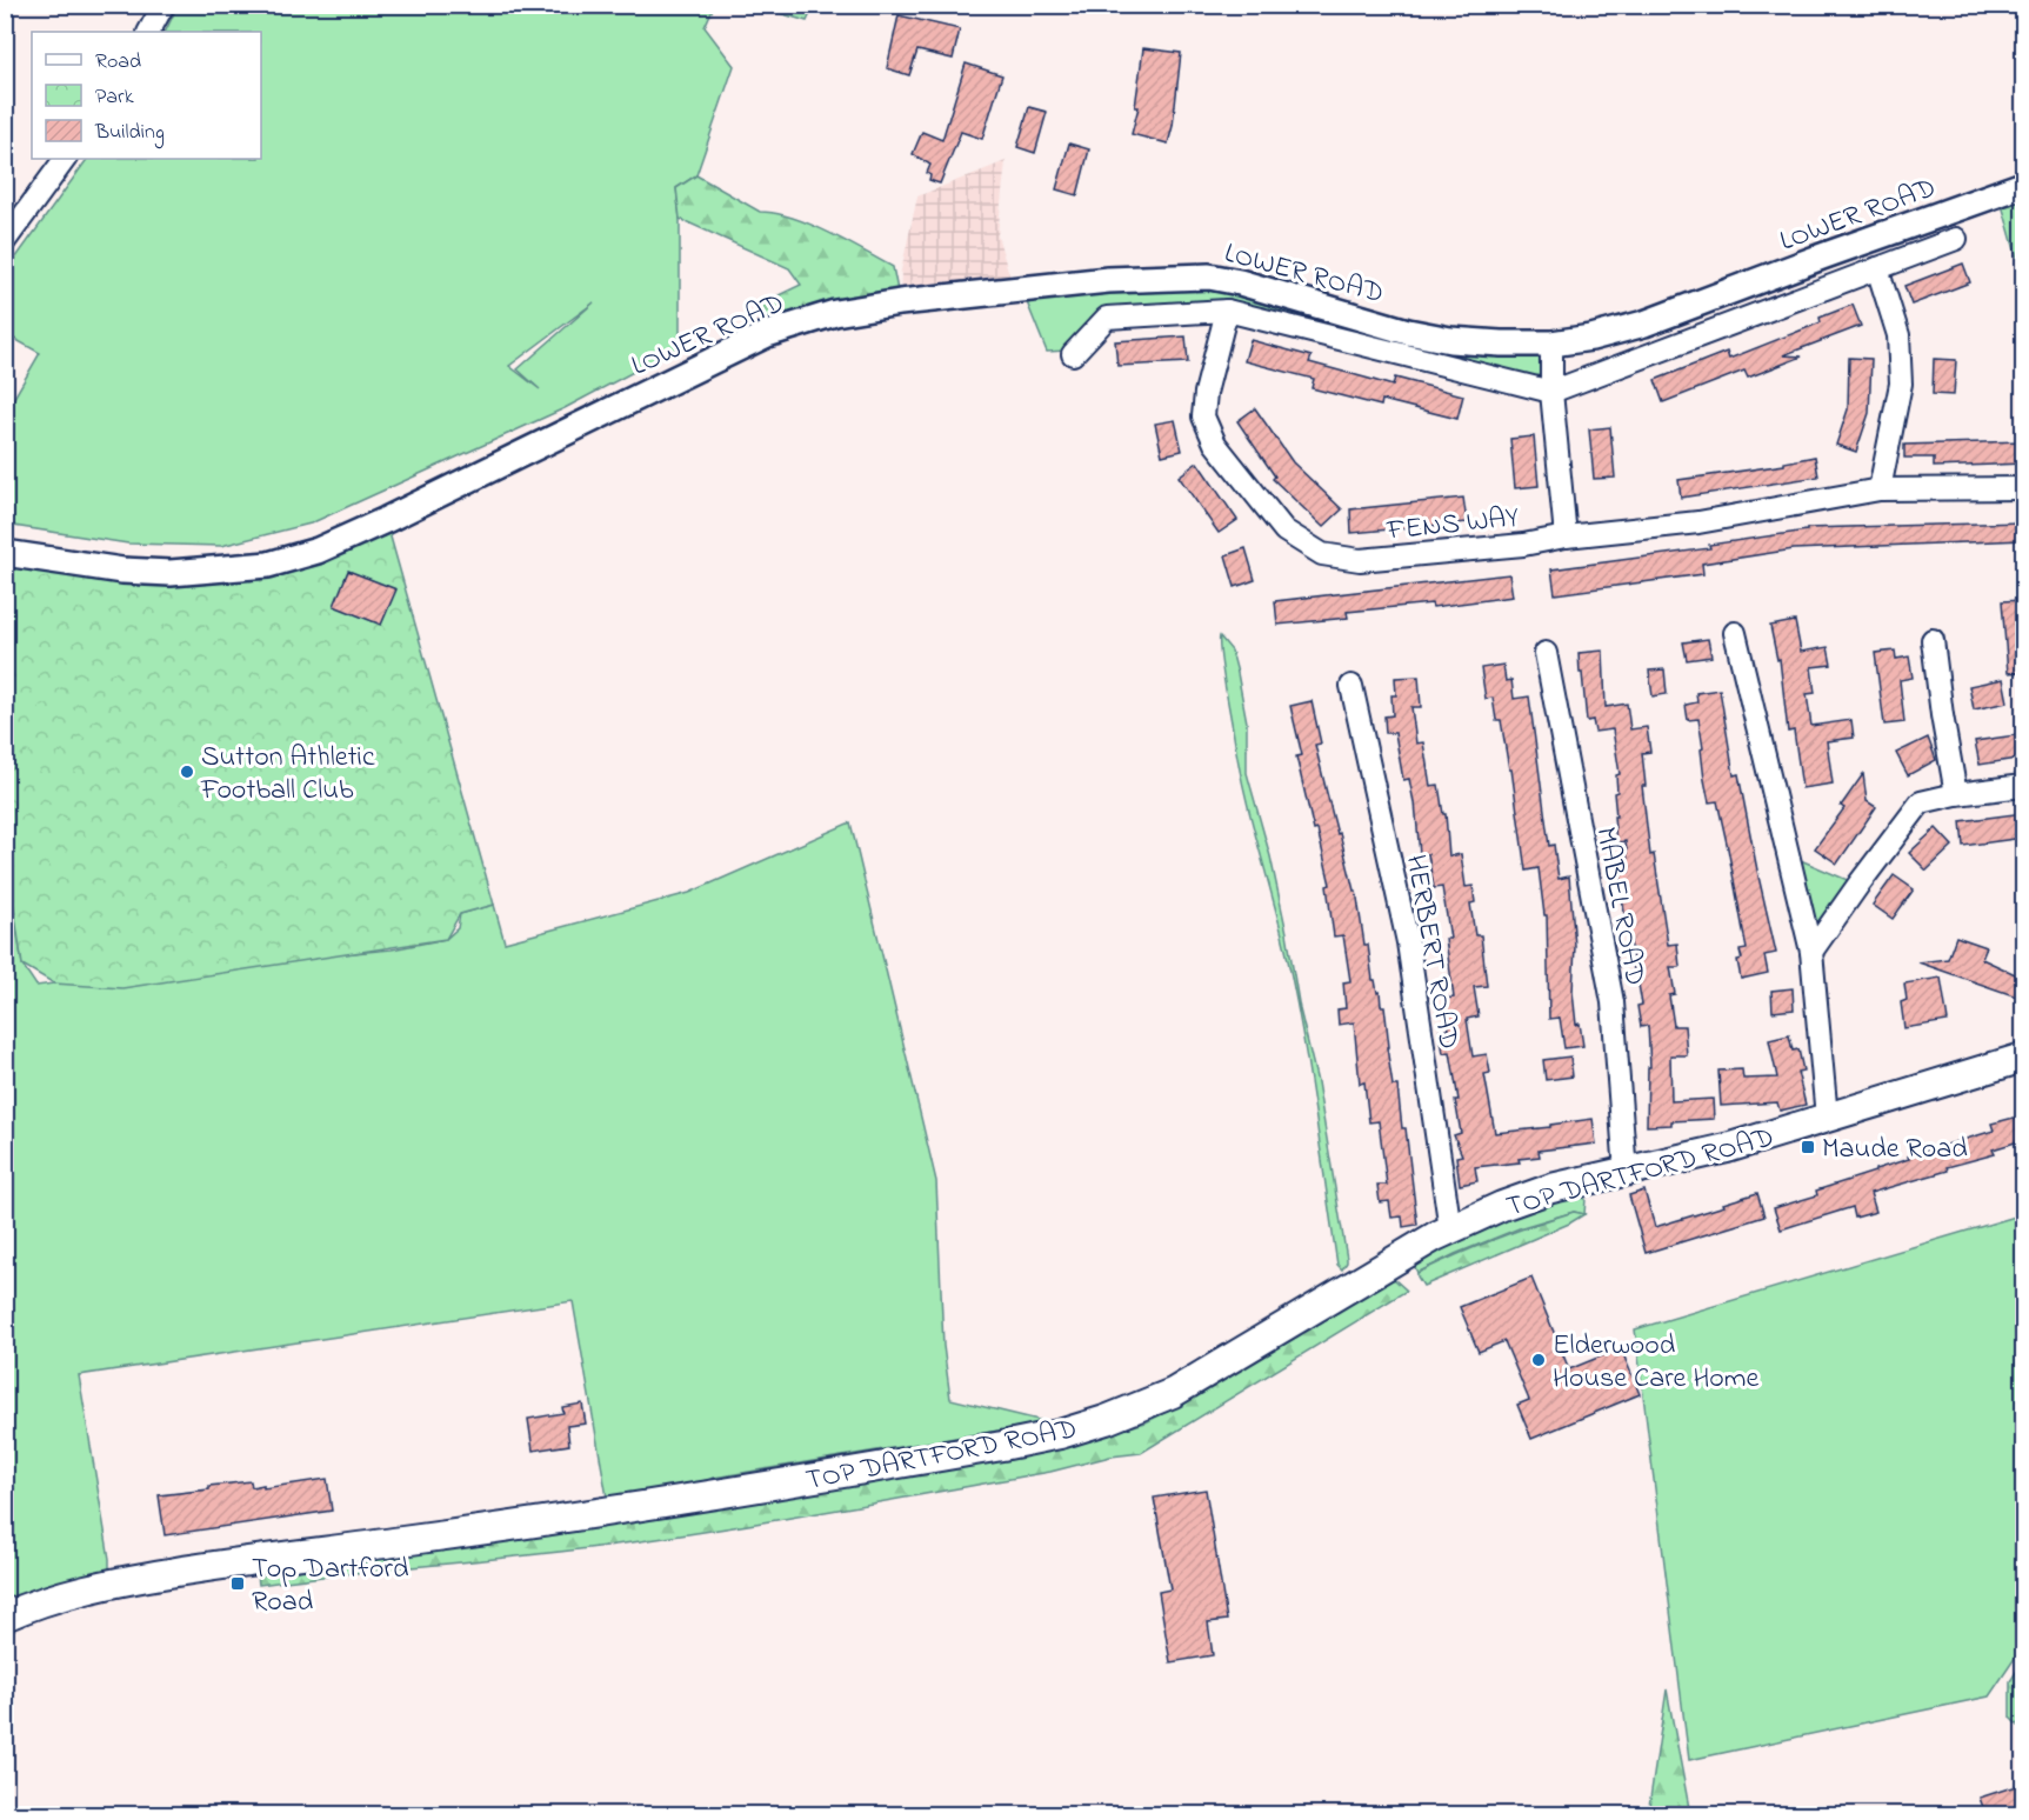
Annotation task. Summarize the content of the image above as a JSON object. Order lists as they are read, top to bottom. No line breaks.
{"streets":{"main road":["TOP DARTFORD ROAD"],"street":["LOWER ROAD","FENS WAY","MABEL ROAD","HERBERT ROAD"]},"crossings":[["LOWER ROAD","FENS WAY"],["MABEL ROAD","TOP DARTFORD ROAD"],["HERBERT ROAD","TOP DARTFORD ROAD"]],"places":{"other":["Sutton Athletic Football Club","Elderwood House Care Home"],"transit":["Maude Road","Top Dartford Road"]},"legend":["Road","Park","Building"]}
